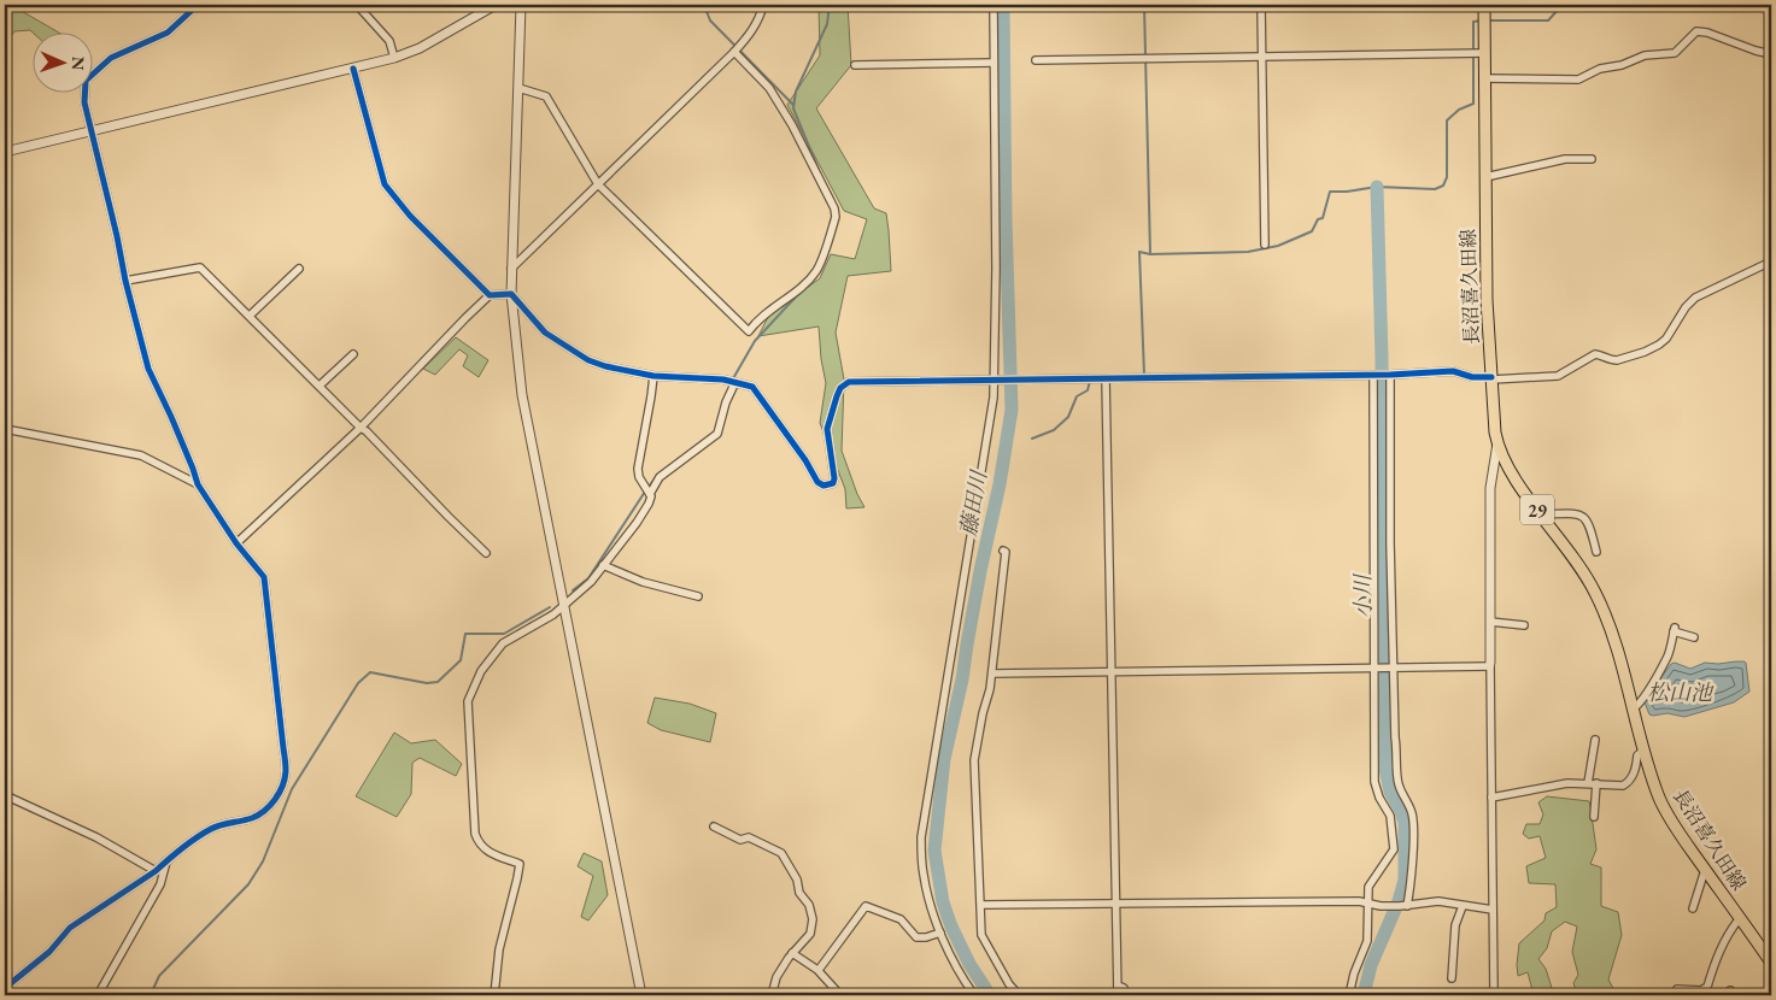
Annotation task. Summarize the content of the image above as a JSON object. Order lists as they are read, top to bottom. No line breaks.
{"streets":{"main road":["長沼喜久田線","29"]},"water":["藤田川","小川","松山池"],"north":"right"}
